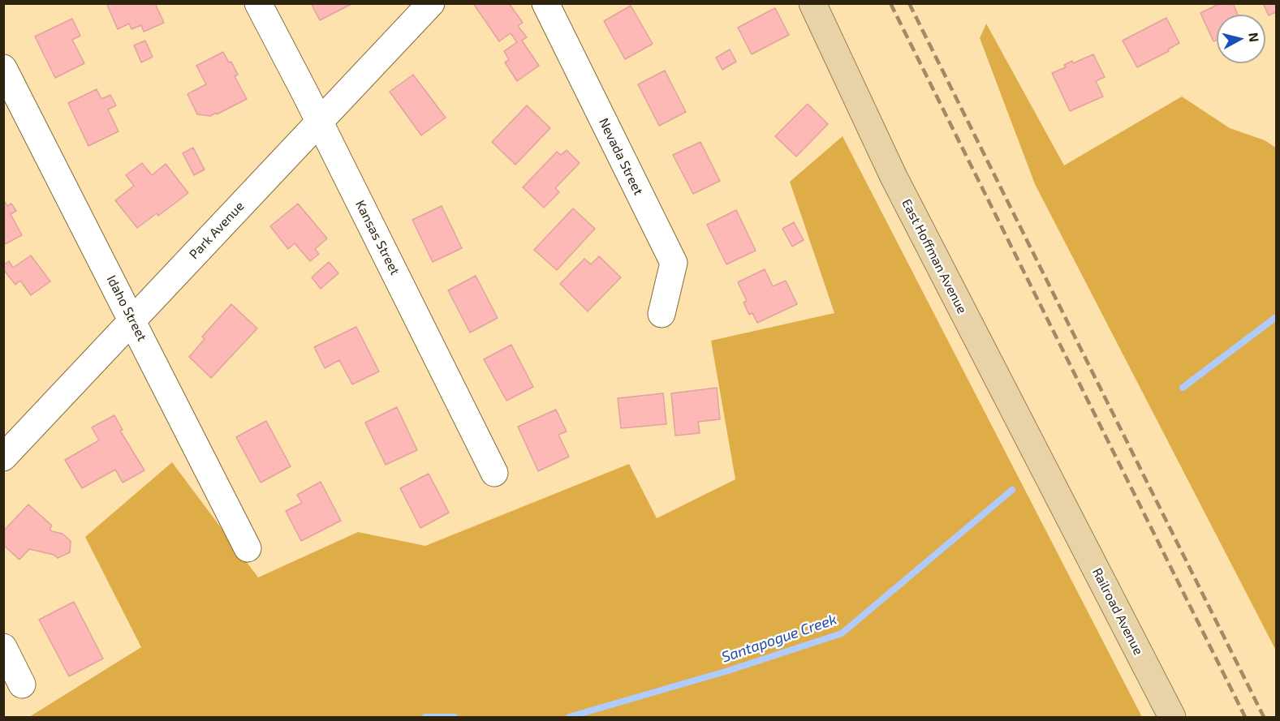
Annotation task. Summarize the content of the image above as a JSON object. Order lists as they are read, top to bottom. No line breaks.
{"streets":{"main road":["East Hoffman Avenue","Railroad Avenue"],"street":["Nevada Street","Park Avenue","Kansas Street","Idaho Street"]},"crossings":[["Park Avenue","Kansas Street"],["Park Avenue","Idaho Street"],["East Hoffman Avenue","Railroad Avenue"]],"water":["Santapogue Creek"],"north":"right"}
